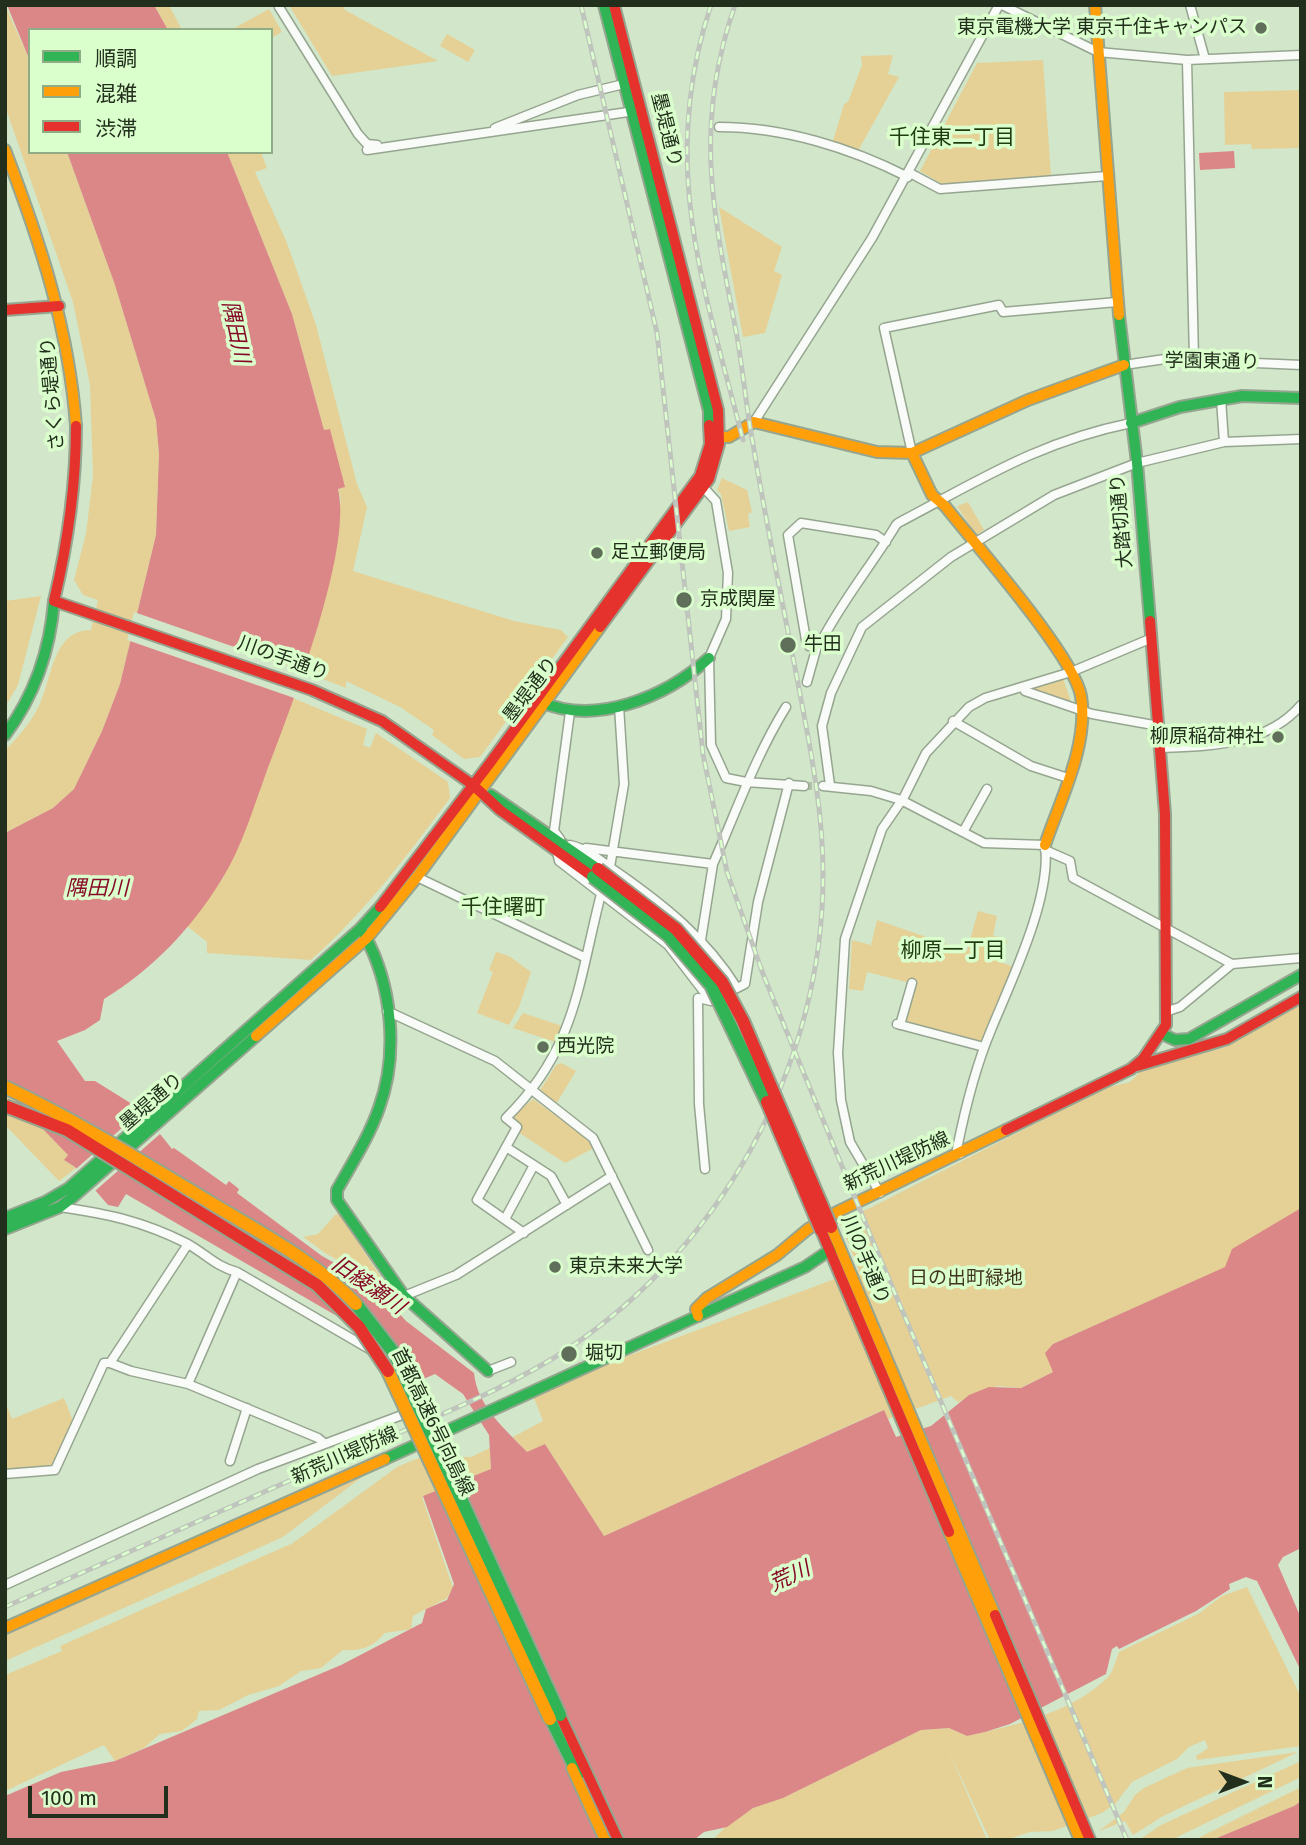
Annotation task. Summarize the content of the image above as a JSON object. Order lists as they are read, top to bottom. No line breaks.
{"streets":{"main road":["墨堤通り","さくら堤通り","大踏切通り","川の手通り","新荒川堤防線","首都高速6号向島線"],"street":["学園東通り"]},"crossings":[["墨堤通り","川の手通り"],["学園東通り","大踏切通り"],["さくら堤通り","川の手通り"],["大踏切通り","新荒川堤防線"],["川の手通り","新荒川堤防線"]],"districts":["千住東二丁目","千住曙町","柳原一丁目"],"water":["隅田川","旧綾瀬川","荒川"],"parks":["日の出町緑地"],"places":["東京電機大学 東京千住キャンパス","足立郵便局","京成関屋","牛田","柳原稲荷神社","西光院","東京未来大学","堀切"],"legend":["順調","混雑","渋滞"],"scale_bar":"100 m","north":"right"}
